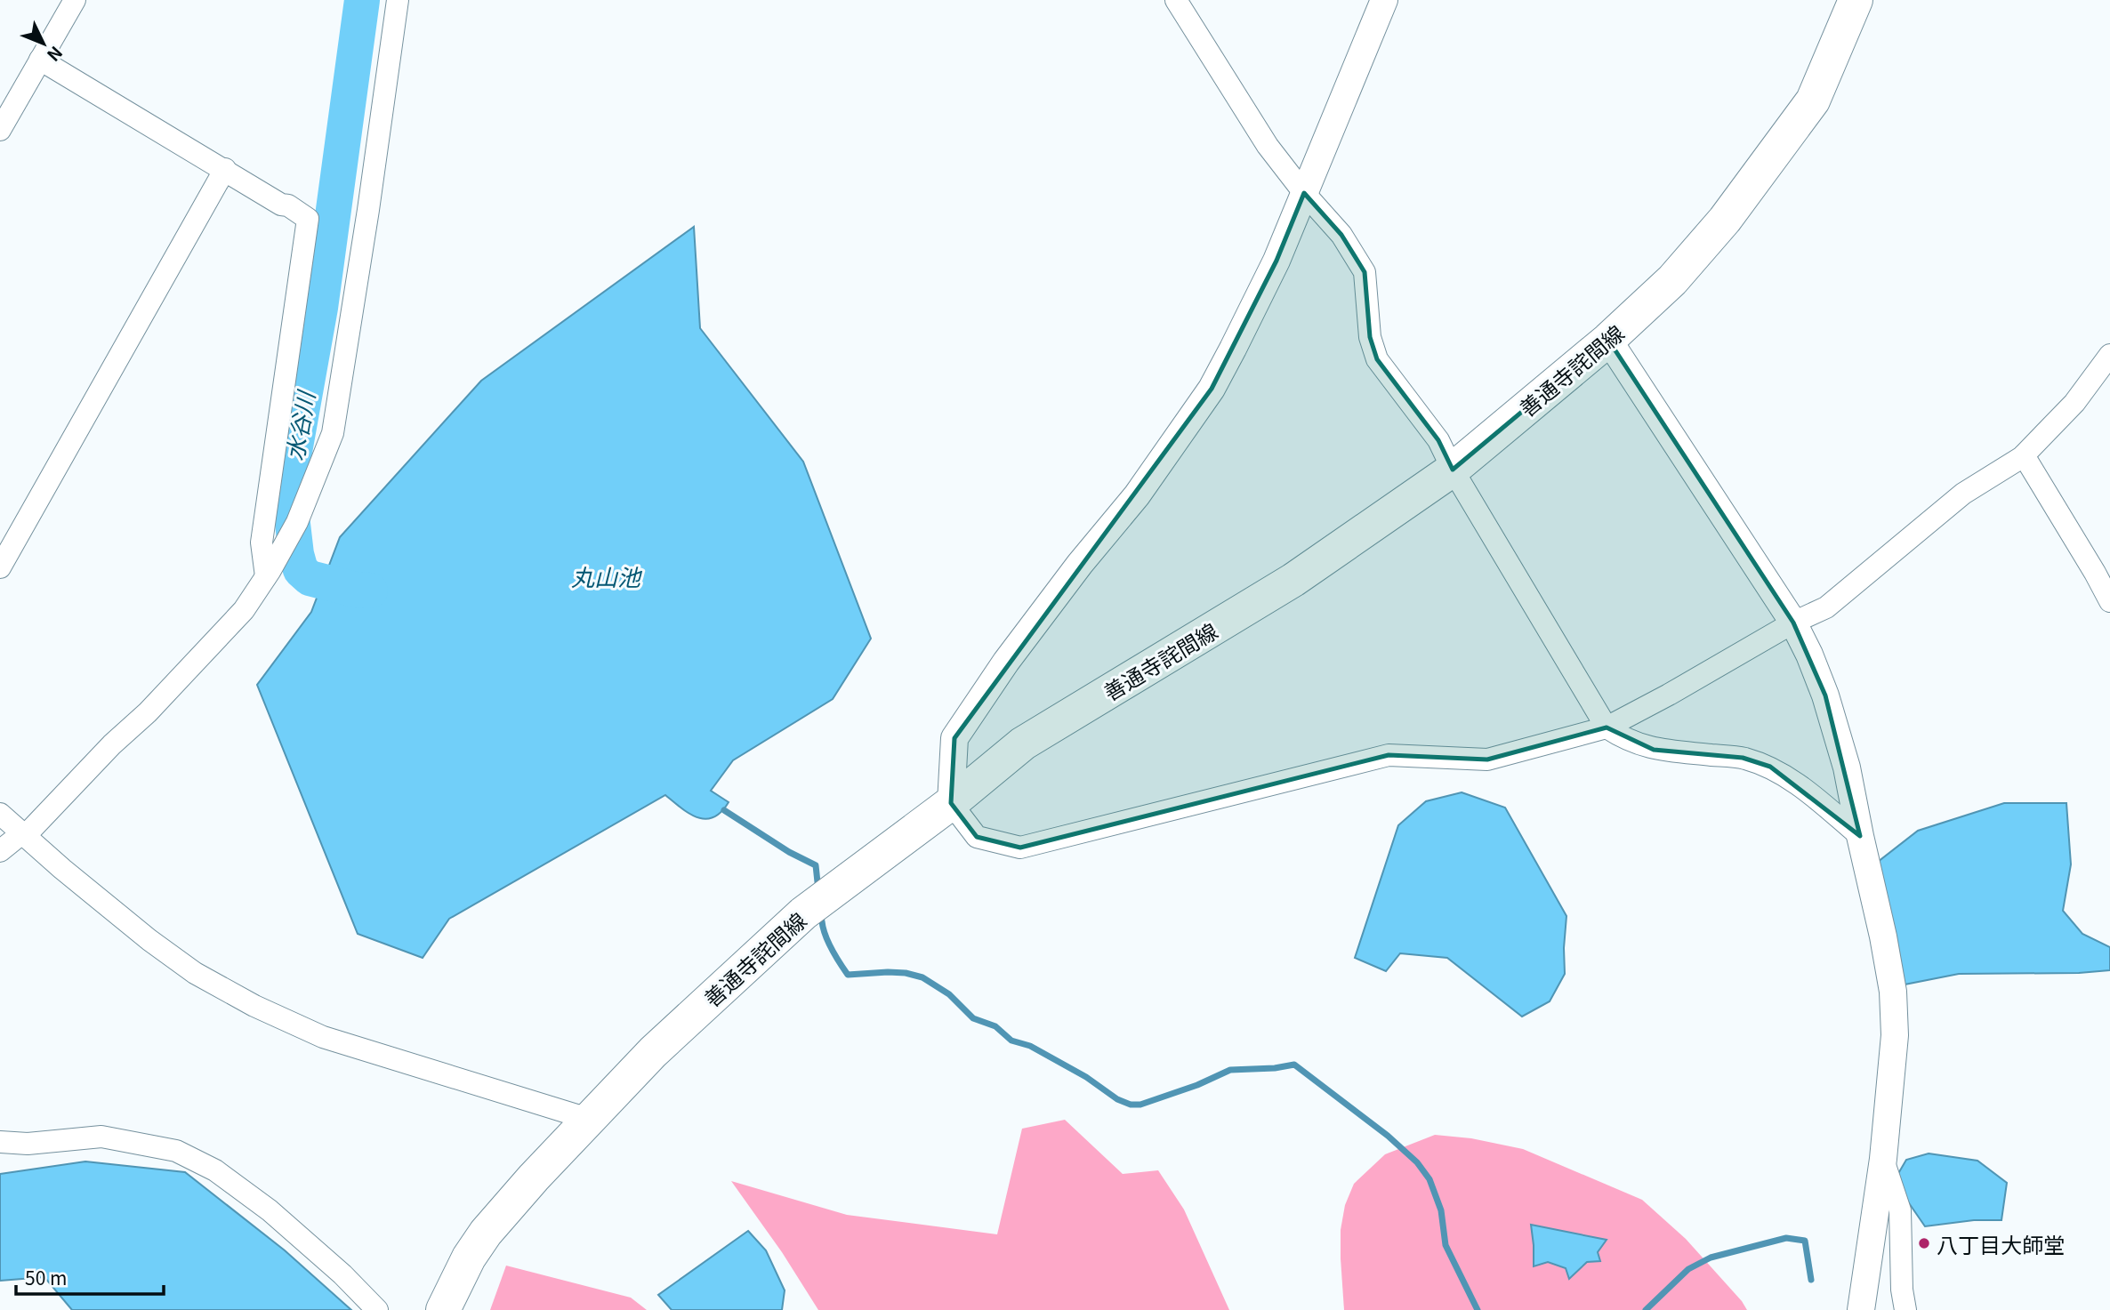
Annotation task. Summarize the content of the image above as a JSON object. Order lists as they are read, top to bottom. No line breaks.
{"streets":{"main road":["善通寺詫間線"]},"water":["水谷川","丸山池"],"places":["八丁目大師堂"],"scale_bar":"50 m","north":"bottom right"}
